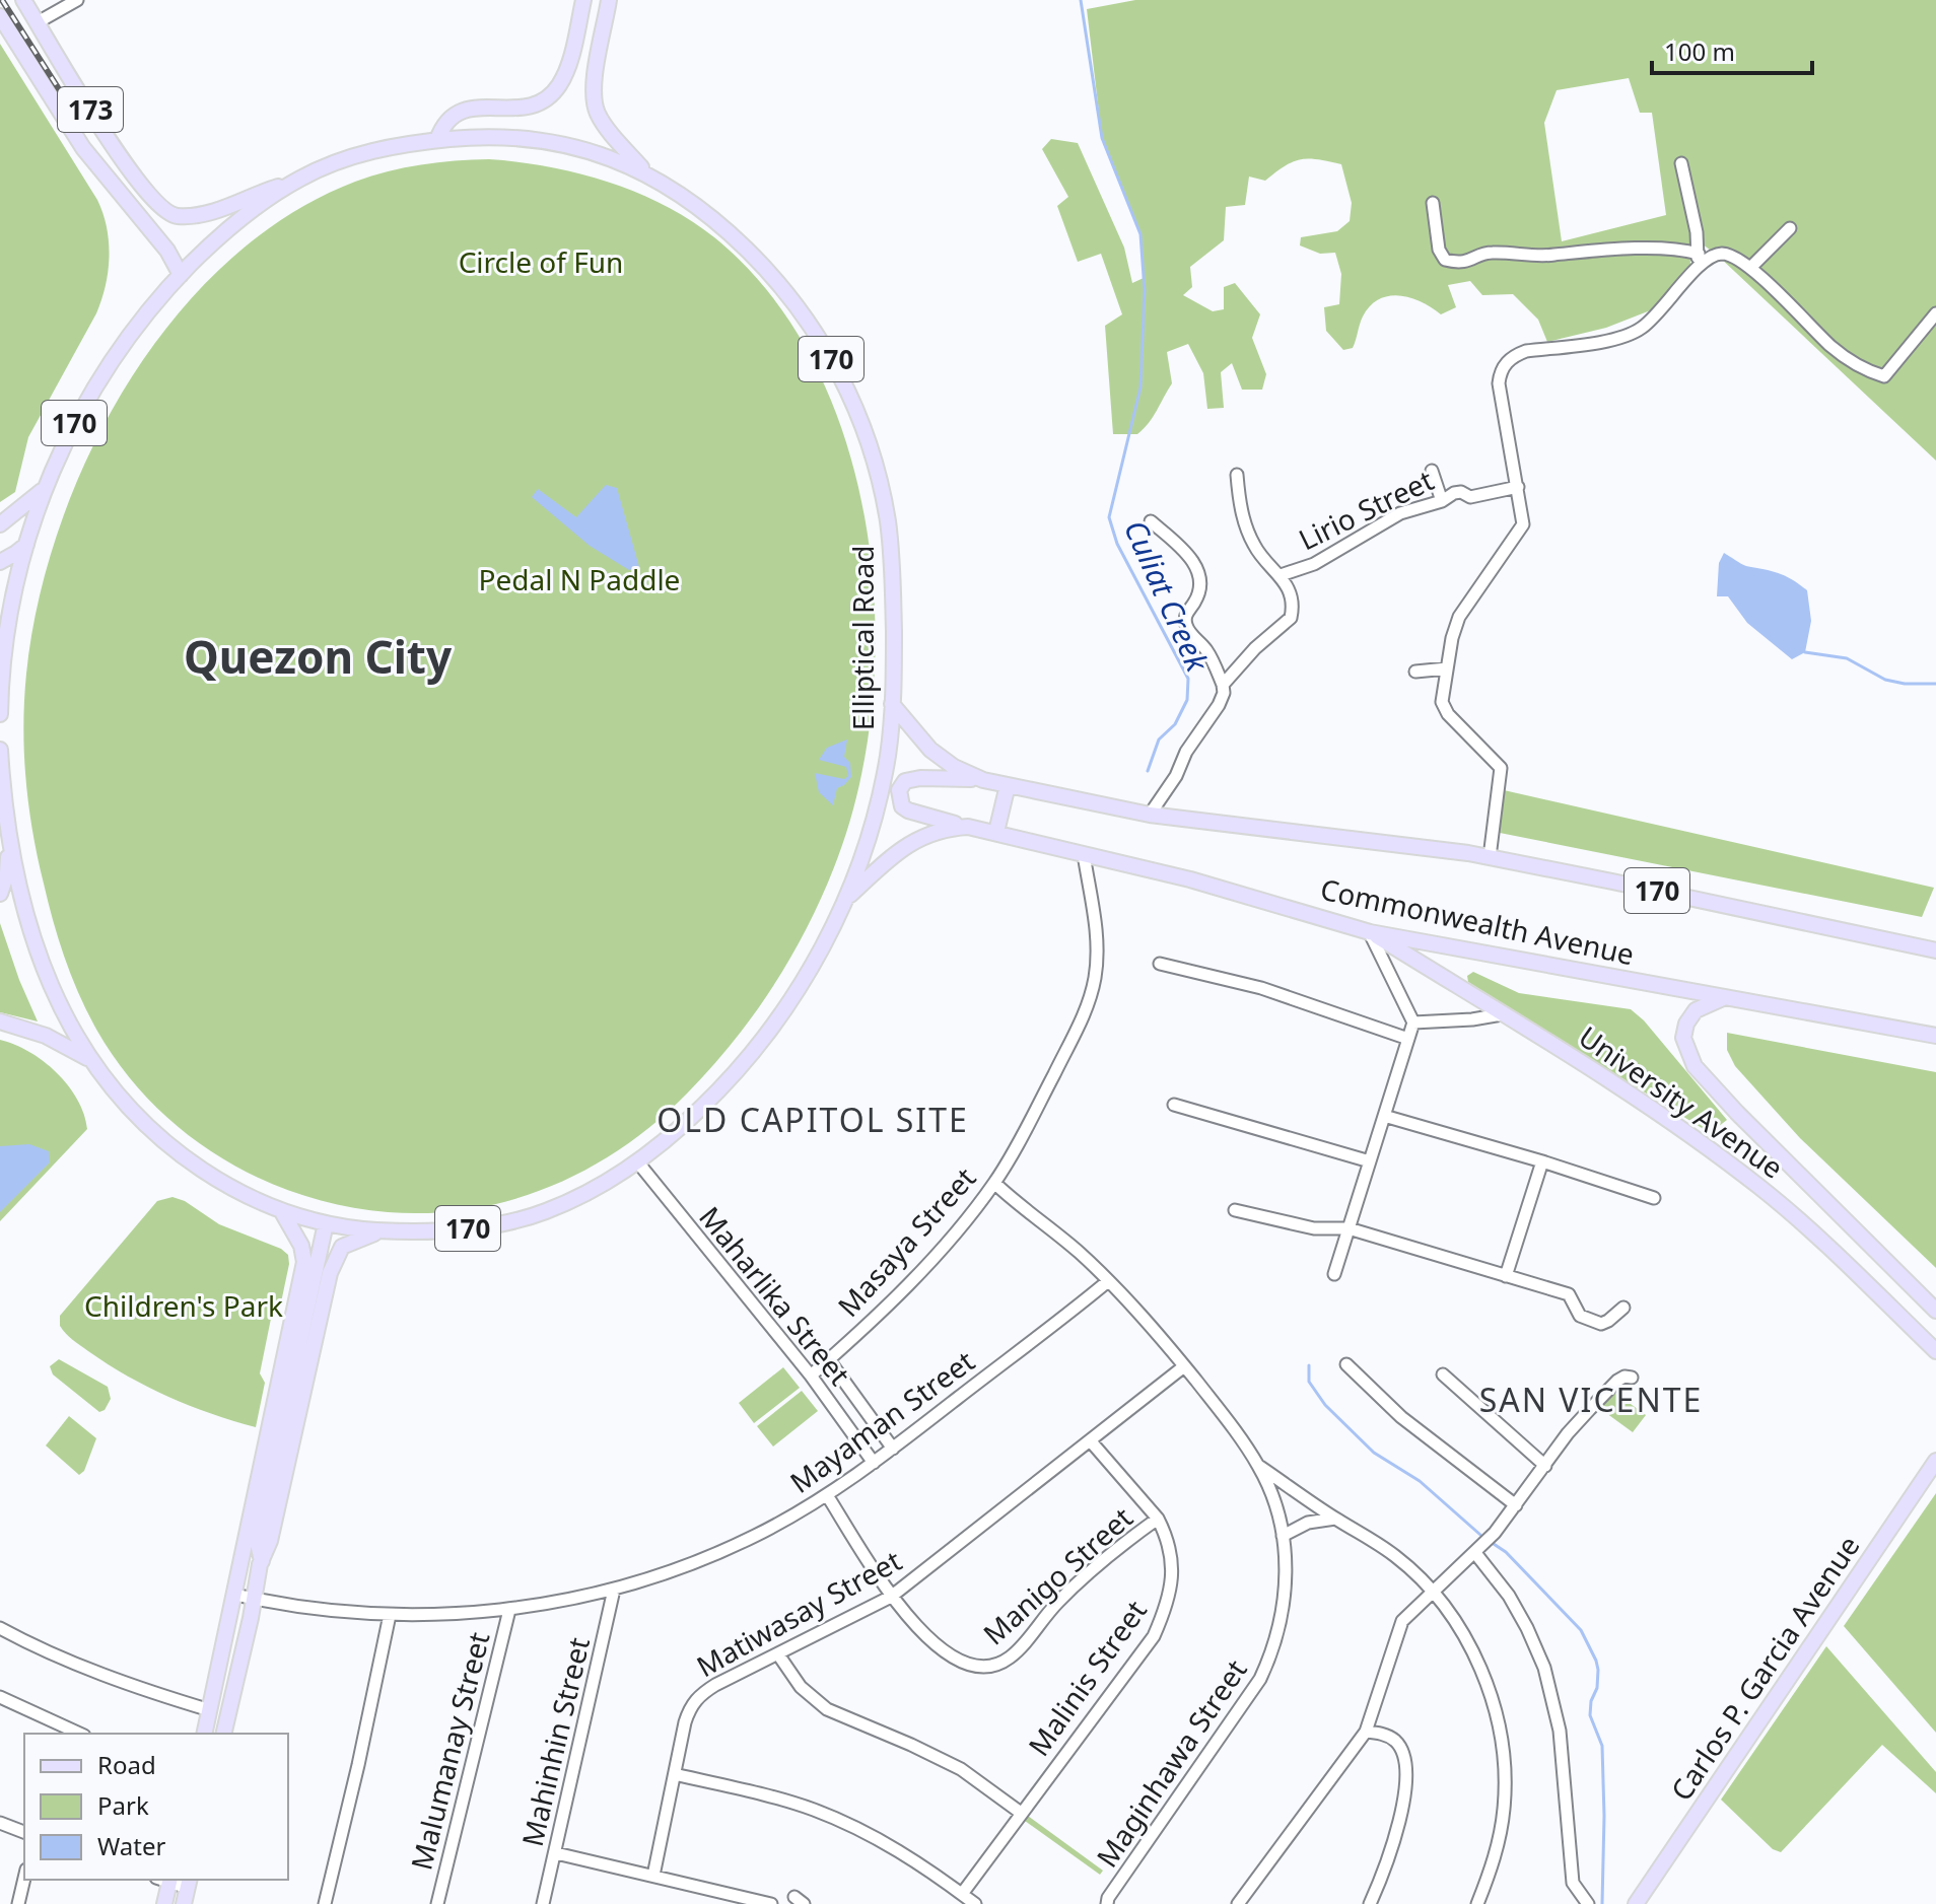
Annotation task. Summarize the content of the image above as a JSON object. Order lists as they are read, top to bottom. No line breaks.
{"streets":{"main road":["173","170","Elliptical Road","Commonwealth Avenue","University Avenue","Carlos P. Garcia Avenue"],"street":["Lirio Street","Masaya Street","Maharlika Street","Mayaman Street","Manigo Street","Matiwasay Street","Malinis Street","Mahinhin Street","Malumanay Street","Maginhawa Street"]},"crossings":[["173","Elliptical Road"],["170","Elliptical Road"],["Elliptical Road","Commonwealth Avenue"],["Elliptical Road","Maharlika Street"],["Commonwealth Avenue","University Avenue"],["Commonwealth Avenue","Masaya Street"],["Masaya Street","Maharlika Street"],["Masaya Street","Maginhawa Street"],["Maharlika Street","Mayaman Street"],["Mayaman Street","Manigo Street"],["Mayaman Street","Mahinhin Street"],["Mayaman Street","Malumanay Street"],["Mayaman Street","Maginhawa Street"],["Manigo Street","Matiwasay Street"],["Manigo Street","Malinis Street"],["Matiwasay Street","Malinis Street"],["Matiwasay Street","Maginhawa Street"]],"districts":["Quezon City","OLD CAPITOL SITE","SAN VICENTE"],"water":["Culiat Creek"],"parks":["Circle of Fun","Pedal N Paddle","Children's Park"],"legend":["Road","Park","Water"],"scale_bar":"100 m"}
